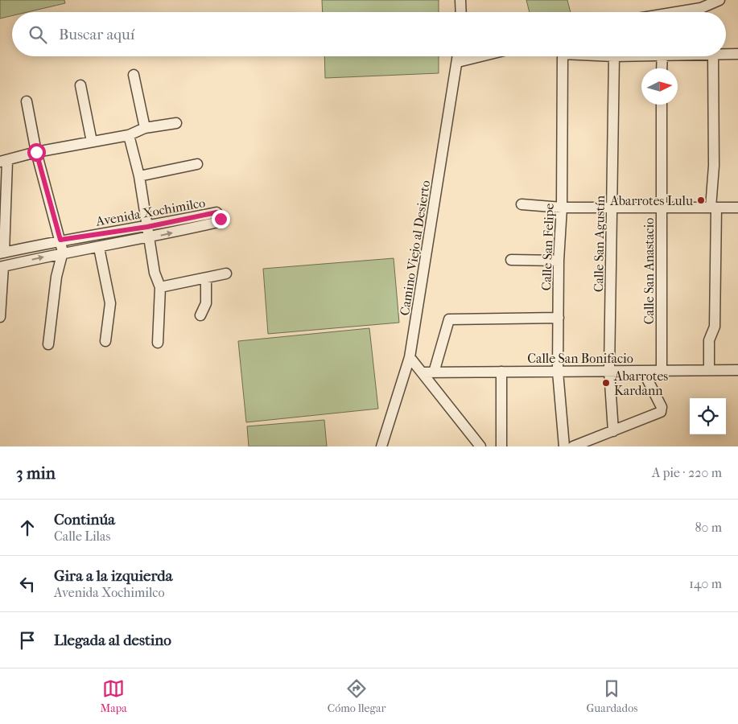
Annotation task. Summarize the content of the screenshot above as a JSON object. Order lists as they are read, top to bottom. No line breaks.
{"streets":{"street":["Avenida Xochimilco","Calle San Agustín","Calle San Felipe","Camino Viejo al Desierto","Calle San Anastacio","Calle San Bonifacio"]},"crossings":[["Calle San Agustín","Calle San Bonifacio"],["Calle San Felipe","Calle San Bonifacio"],["Calle San Anastacio","Calle San Bonifacio"]],"places":["Abarrotes Lulu","Abarrotes Kardann"],"north":"right","page":{"search":"Buscar aquí","heading":["3 min","A pie · 220 m"],"list":[["Continúa","Calle Lilas","80 m"],["Gira a la izquierda","Avenida Xochimilco","140 m"],"Llegada al destino"],"nav":["Mapa","Cómo llegar","Guardados"]}}
